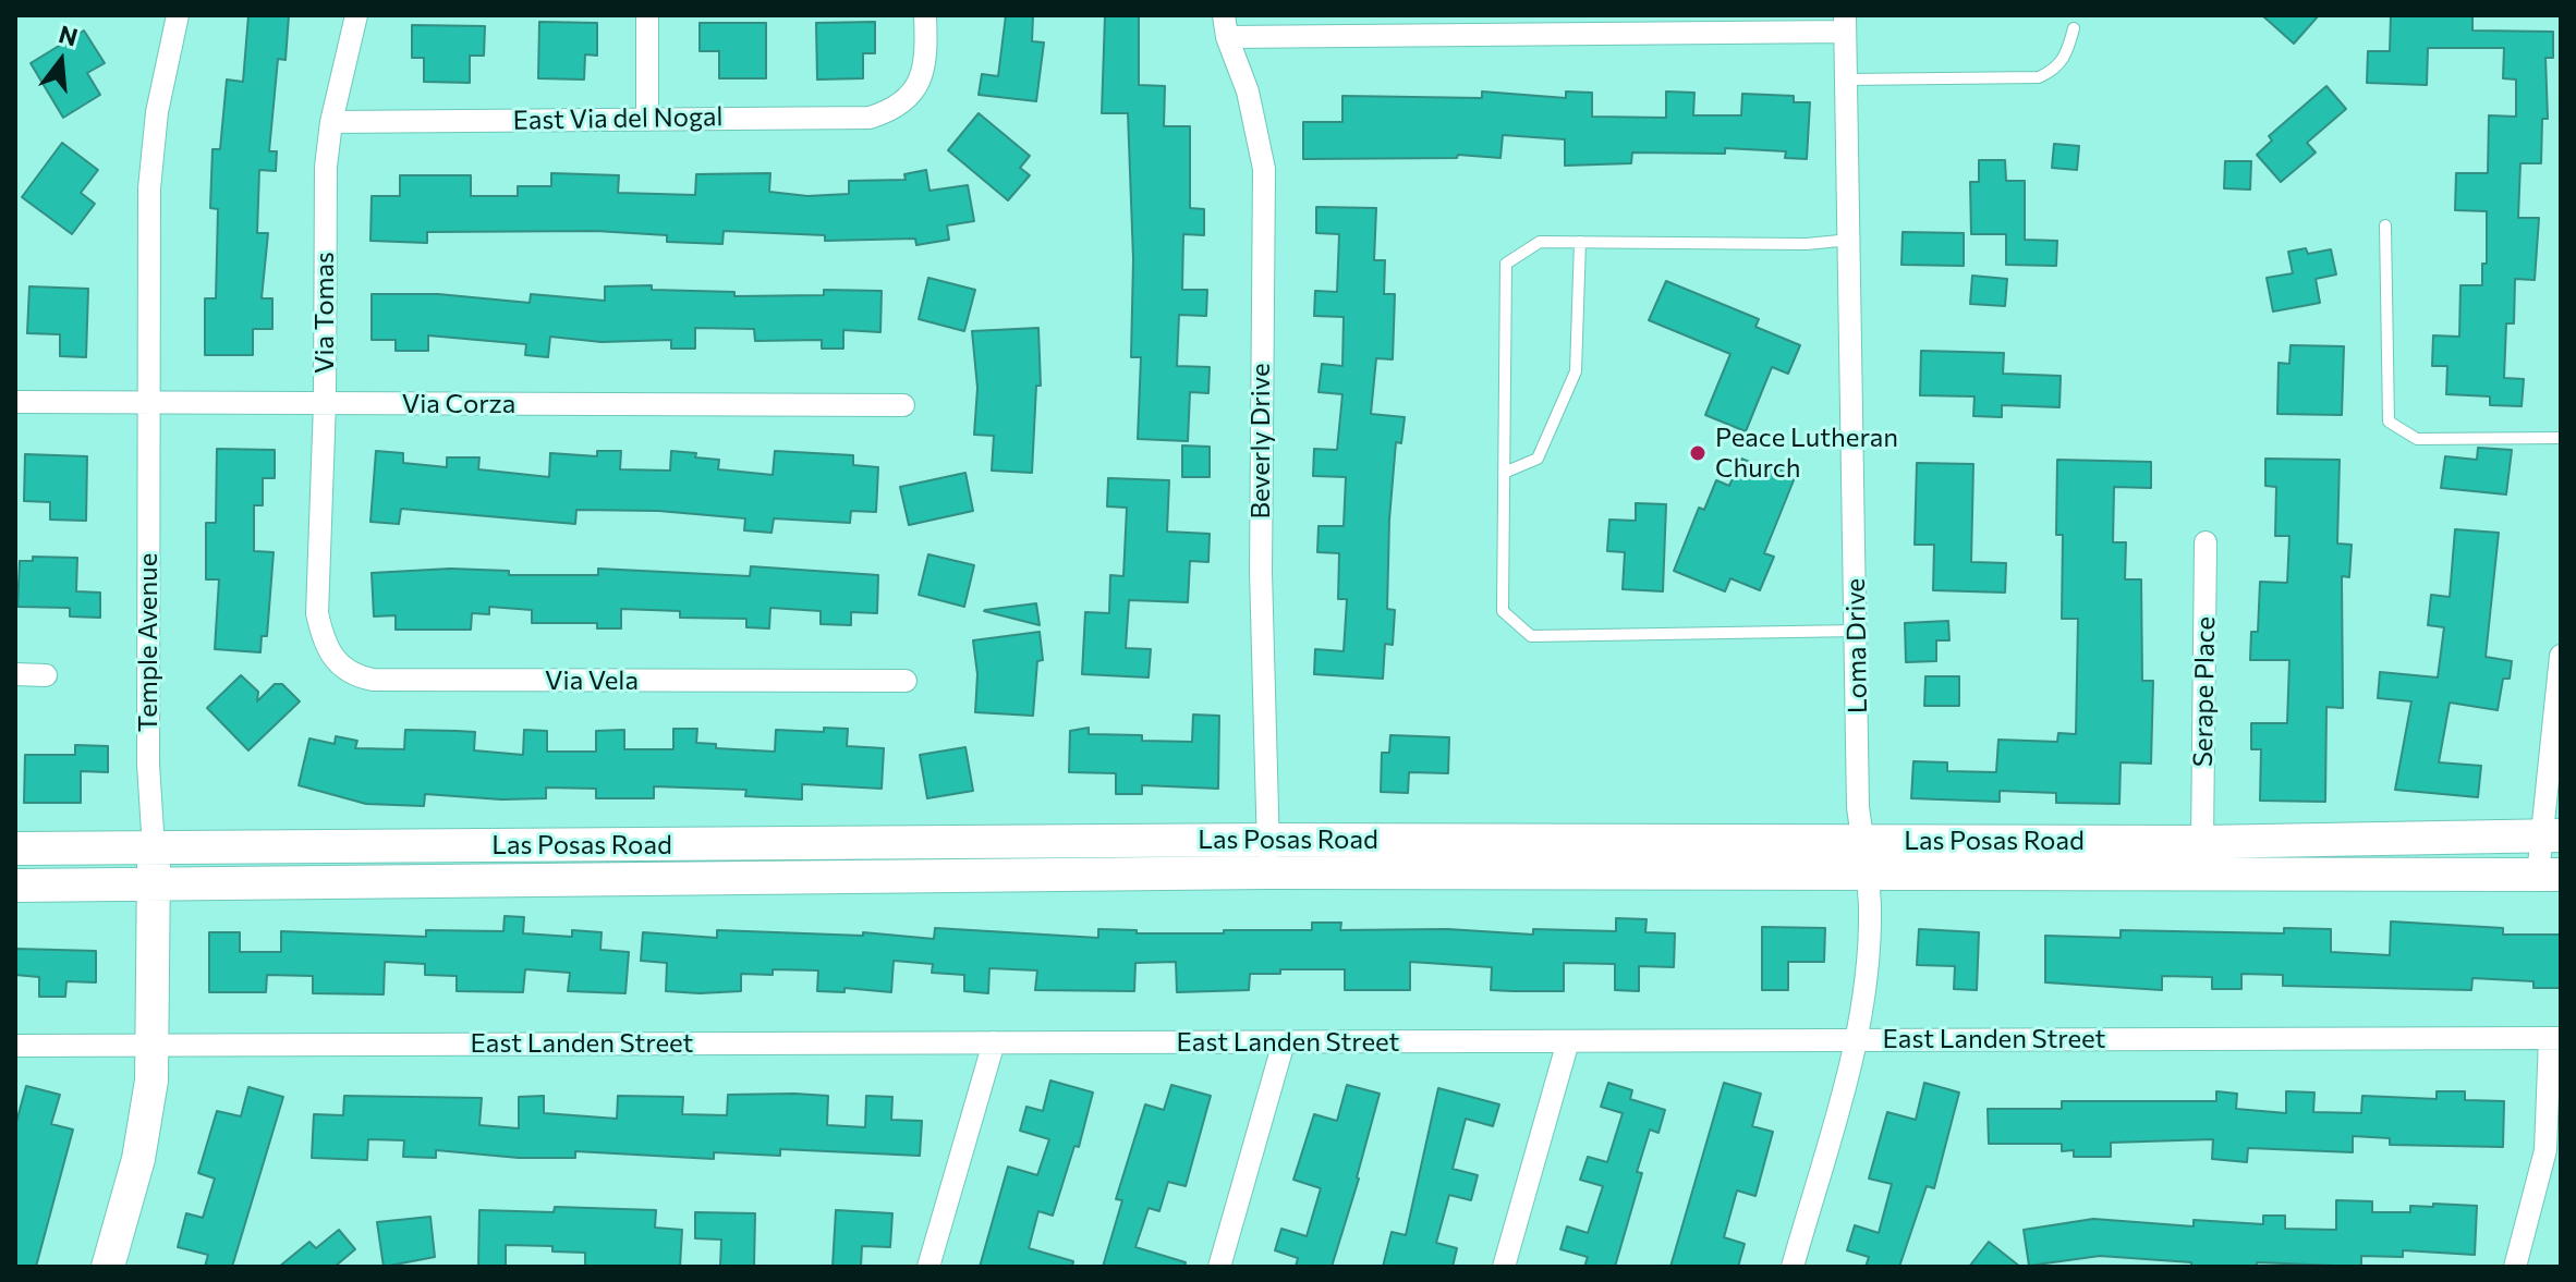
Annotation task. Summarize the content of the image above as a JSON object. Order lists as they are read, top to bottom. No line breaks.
{"streets":{"main road":["Temple Avenue","Las Posas Road"],"street":["East Via del Nogal","Via Tomas","Via Corza","Beverly Drive","Loma Drive","Via Vela","Serape Place","East Landen Street"]},"crossings":[["East Via del Nogal","Via Tomas"],["Via Tomas","Via Corza"],["Via Tomas","Via Vela"],["Via Corza","Temple Avenue"],["Beverly Drive","Las Posas Road"],["Temple Avenue","Las Posas Road"],["Temple Avenue","East Landen Street"],["Loma Drive","Las Posas Road"],["Loma Drive","East Landen Street"],["Serape Place","Las Posas Road"]],"places":["Peace Lutheran Church"],"north":"top"}
